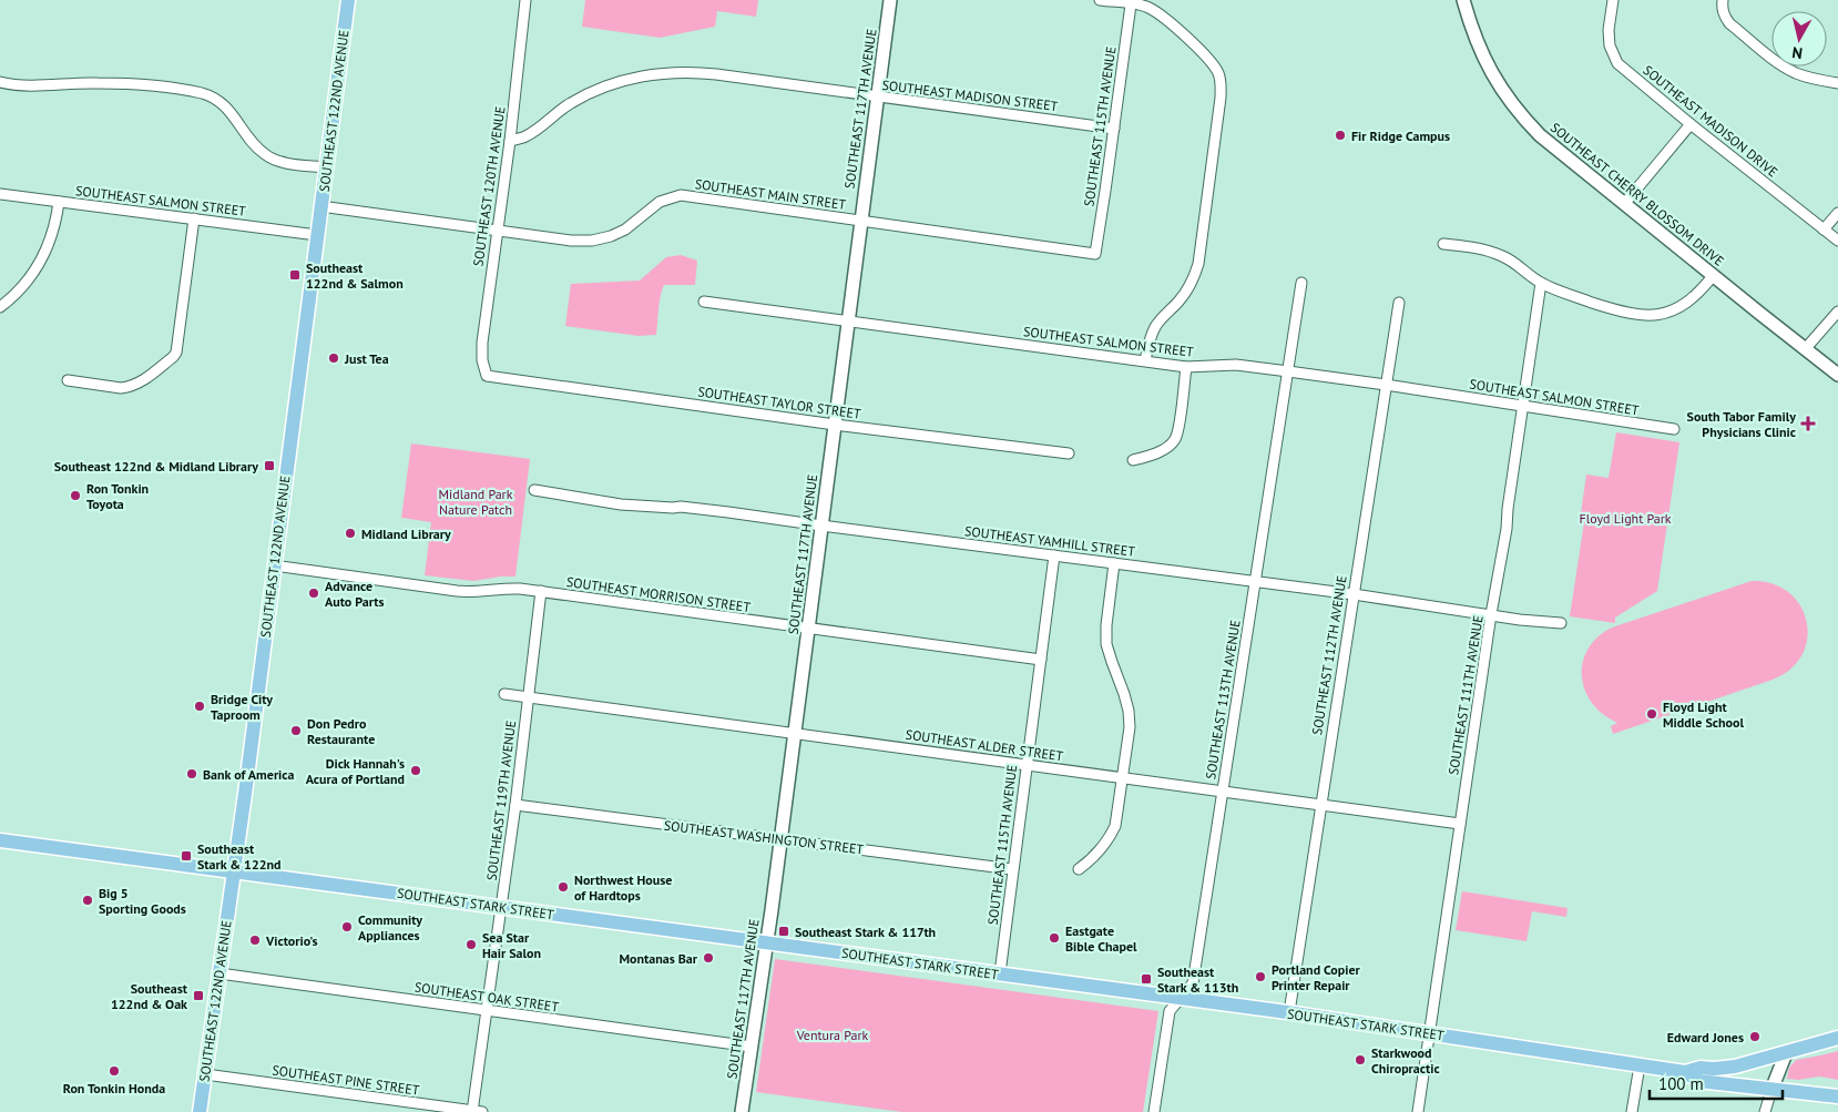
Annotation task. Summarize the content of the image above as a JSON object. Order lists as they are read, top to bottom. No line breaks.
{"streets":{"main road":["SOUTHEAST 122ND AVENUE","SOUTHEAST STARK STREET"],"street":["SOUTHEAST MADISON STREET","SOUTHEAST 117TH AVENUE","SOUTHEAST MADISON DRIVE","SOUTHEAST 115TH AVENUE","SOUTHEAST 120TH AVENUE","SOUTHEAST MAIN STREET","SOUTHEAST CHERRY BLOSSOM DRIVE","SOUTHEAST SALMON STREET","SOUTHEAST TAYLOR STREET","SOUTHEAST YAMHILL STREET","SOUTHEAST MORRISON STREET","SOUTHEAST 112TH AVENUE","SOUTHEAST 111TH AVENUE","SOUTHEAST 113TH AVENUE","SOUTHEAST ALDER STREET","SOUTHEAST 119TH AVENUE","SOUTHEAST WASHINGTON STREET","SOUTHEAST OAK STREET","SOUTHEAST PINE STREET"]},"crossings":[["SOUTHEAST MADISON STREET","SOUTHEAST 117TH AVENUE"],["SOUTHEAST MADISON STREET","SOUTHEAST 115TH AVENUE"],["SOUTHEAST MADISON STREET","SOUTHEAST 120TH AVENUE"],["SOUTHEAST 117TH AVENUE","SOUTHEAST MAIN STREET"],["SOUTHEAST 117TH AVENUE","SOUTHEAST SALMON STREET"],["SOUTHEAST 117TH AVENUE","SOUTHEAST TAYLOR STREET"],["SOUTHEAST 117TH AVENUE","SOUTHEAST YAMHILL STREET"],["SOUTHEAST 117TH AVENUE","SOUTHEAST MORRISON STREET"],["SOUTHEAST 117TH AVENUE","SOUTHEAST ALDER STREET"],["SOUTHEAST 117TH AVENUE","SOUTHEAST WASHINGTON STREET"],["SOUTHEAST 117TH AVENUE","SOUTHEAST STARK STREET"],["SOUTHEAST 117TH AVENUE","SOUTHEAST OAK STREET"],["SOUTHEAST 122ND AVENUE","SOUTHEAST MAIN STREET"],["SOUTHEAST 122ND AVENUE","SOUTHEAST SALMON STREET"],["SOUTHEAST 122ND AVENUE","SOUTHEAST MORRISON STREET"],["SOUTHEAST 122ND AVENUE","SOUTHEAST STARK STREET"],["SOUTHEAST 122ND AVENUE","SOUTHEAST OAK STREET"],["SOUTHEAST 122ND AVENUE","SOUTHEAST PINE STREET"],["SOUTHEAST 115TH AVENUE","SOUTHEAST MAIN STREET"],["SOUTHEAST 115TH AVENUE","SOUTHEAST YAMHILL STREET"],["SOUTHEAST 115TH AVENUE","SOUTHEAST MORRISON STREET"],["SOUTHEAST 115TH AVENUE","SOUTHEAST ALDER STREET"],["SOUTHEAST 115TH AVENUE","SOUTHEAST WASHINGTON STREET"],["SOUTHEAST 115TH AVENUE","SOUTHEAST STARK STREET"],["SOUTHEAST 120TH AVENUE","SOUTHEAST MAIN STREET"],["SOUTHEAST 120TH AVENUE","SOUTHEAST TAYLOR STREET"],["SOUTHEAST SALMON STREET","SOUTHEAST 112TH AVENUE"],["SOUTHEAST SALMON STREET","SOUTHEAST 111TH AVENUE"],["SOUTHEAST SALMON STREET","SOUTHEAST 113TH AVENUE"],["SOUTHEAST YAMHILL STREET","SOUTHEAST 112TH AVENUE"],["SOUTHEAST YAMHILL STREET","SOUTHEAST 111TH AVENUE"],["SOUTHEAST YAMHILL STREET","SOUTHEAST 113TH AVENUE"],["SOUTHEAST MORRISON STREET","SOUTHEAST 119TH AVENUE"],["SOUTHEAST 112TH AVENUE","SOUTHEAST ALDER STREET"],["SOUTHEAST 112TH AVENUE","SOUTHEAST STARK STREET"],["SOUTHEAST 111TH AVENUE","SOUTHEAST ALDER STREET"],["SOUTHEAST 111TH AVENUE","SOUTHEAST STARK STREET"],["SOUTHEAST 113TH AVENUE","SOUTHEAST ALDER STREET"],["SOUTHEAST 113TH AVENUE","SOUTHEAST STARK STREET"],["SOUTHEAST ALDER STREET","SOUTHEAST 119TH AVENUE"],["SOUTHEAST 119TH AVENUE","SOUTHEAST WASHINGTON STREET"],["SOUTHEAST 119TH AVENUE","SOUTHEAST STARK STREET"],["SOUTHEAST 119TH AVENUE","SOUTHEAST OAK STREET"],["SOUTHEAST 119TH AVENUE","SOUTHEAST PINE STREET"]],"parks":["Midland Park Nature Patch","Floyd Light Park","Ventura Park"],"places":{"other":["Fir Ridge Campus","Just Tea","Ron Tonkin Toyota","Midland Library","Advance Auto Parts","Bridge City Taproom","Floyd Light Middle School","Don Pedro Restaurante","Dick Hannah's Acura of Portland","Bank of America","Northwest House of Hardtops","Big 5 Sporting Goods","Community Appliances","Eastgate Bible Chapel","Victorio's","Sea Star Hair Salon","Montanas Bar","Portland Copier Printer Repair","Edward Jones","Starkwood Chiropractic","Ron Tonkin Honda"],"transit":["Southeast 122nd & Salmon","Southeast 122nd & Midland Library","Southeast Stark & 122nd","Southeast Stark & 117th","Southeast Stark & 113th","Southeast 122nd & Oak"],"health":["South Tabor Family Physicians Clinic"]},"scale_bar":"100 m","north":"bottom"}
